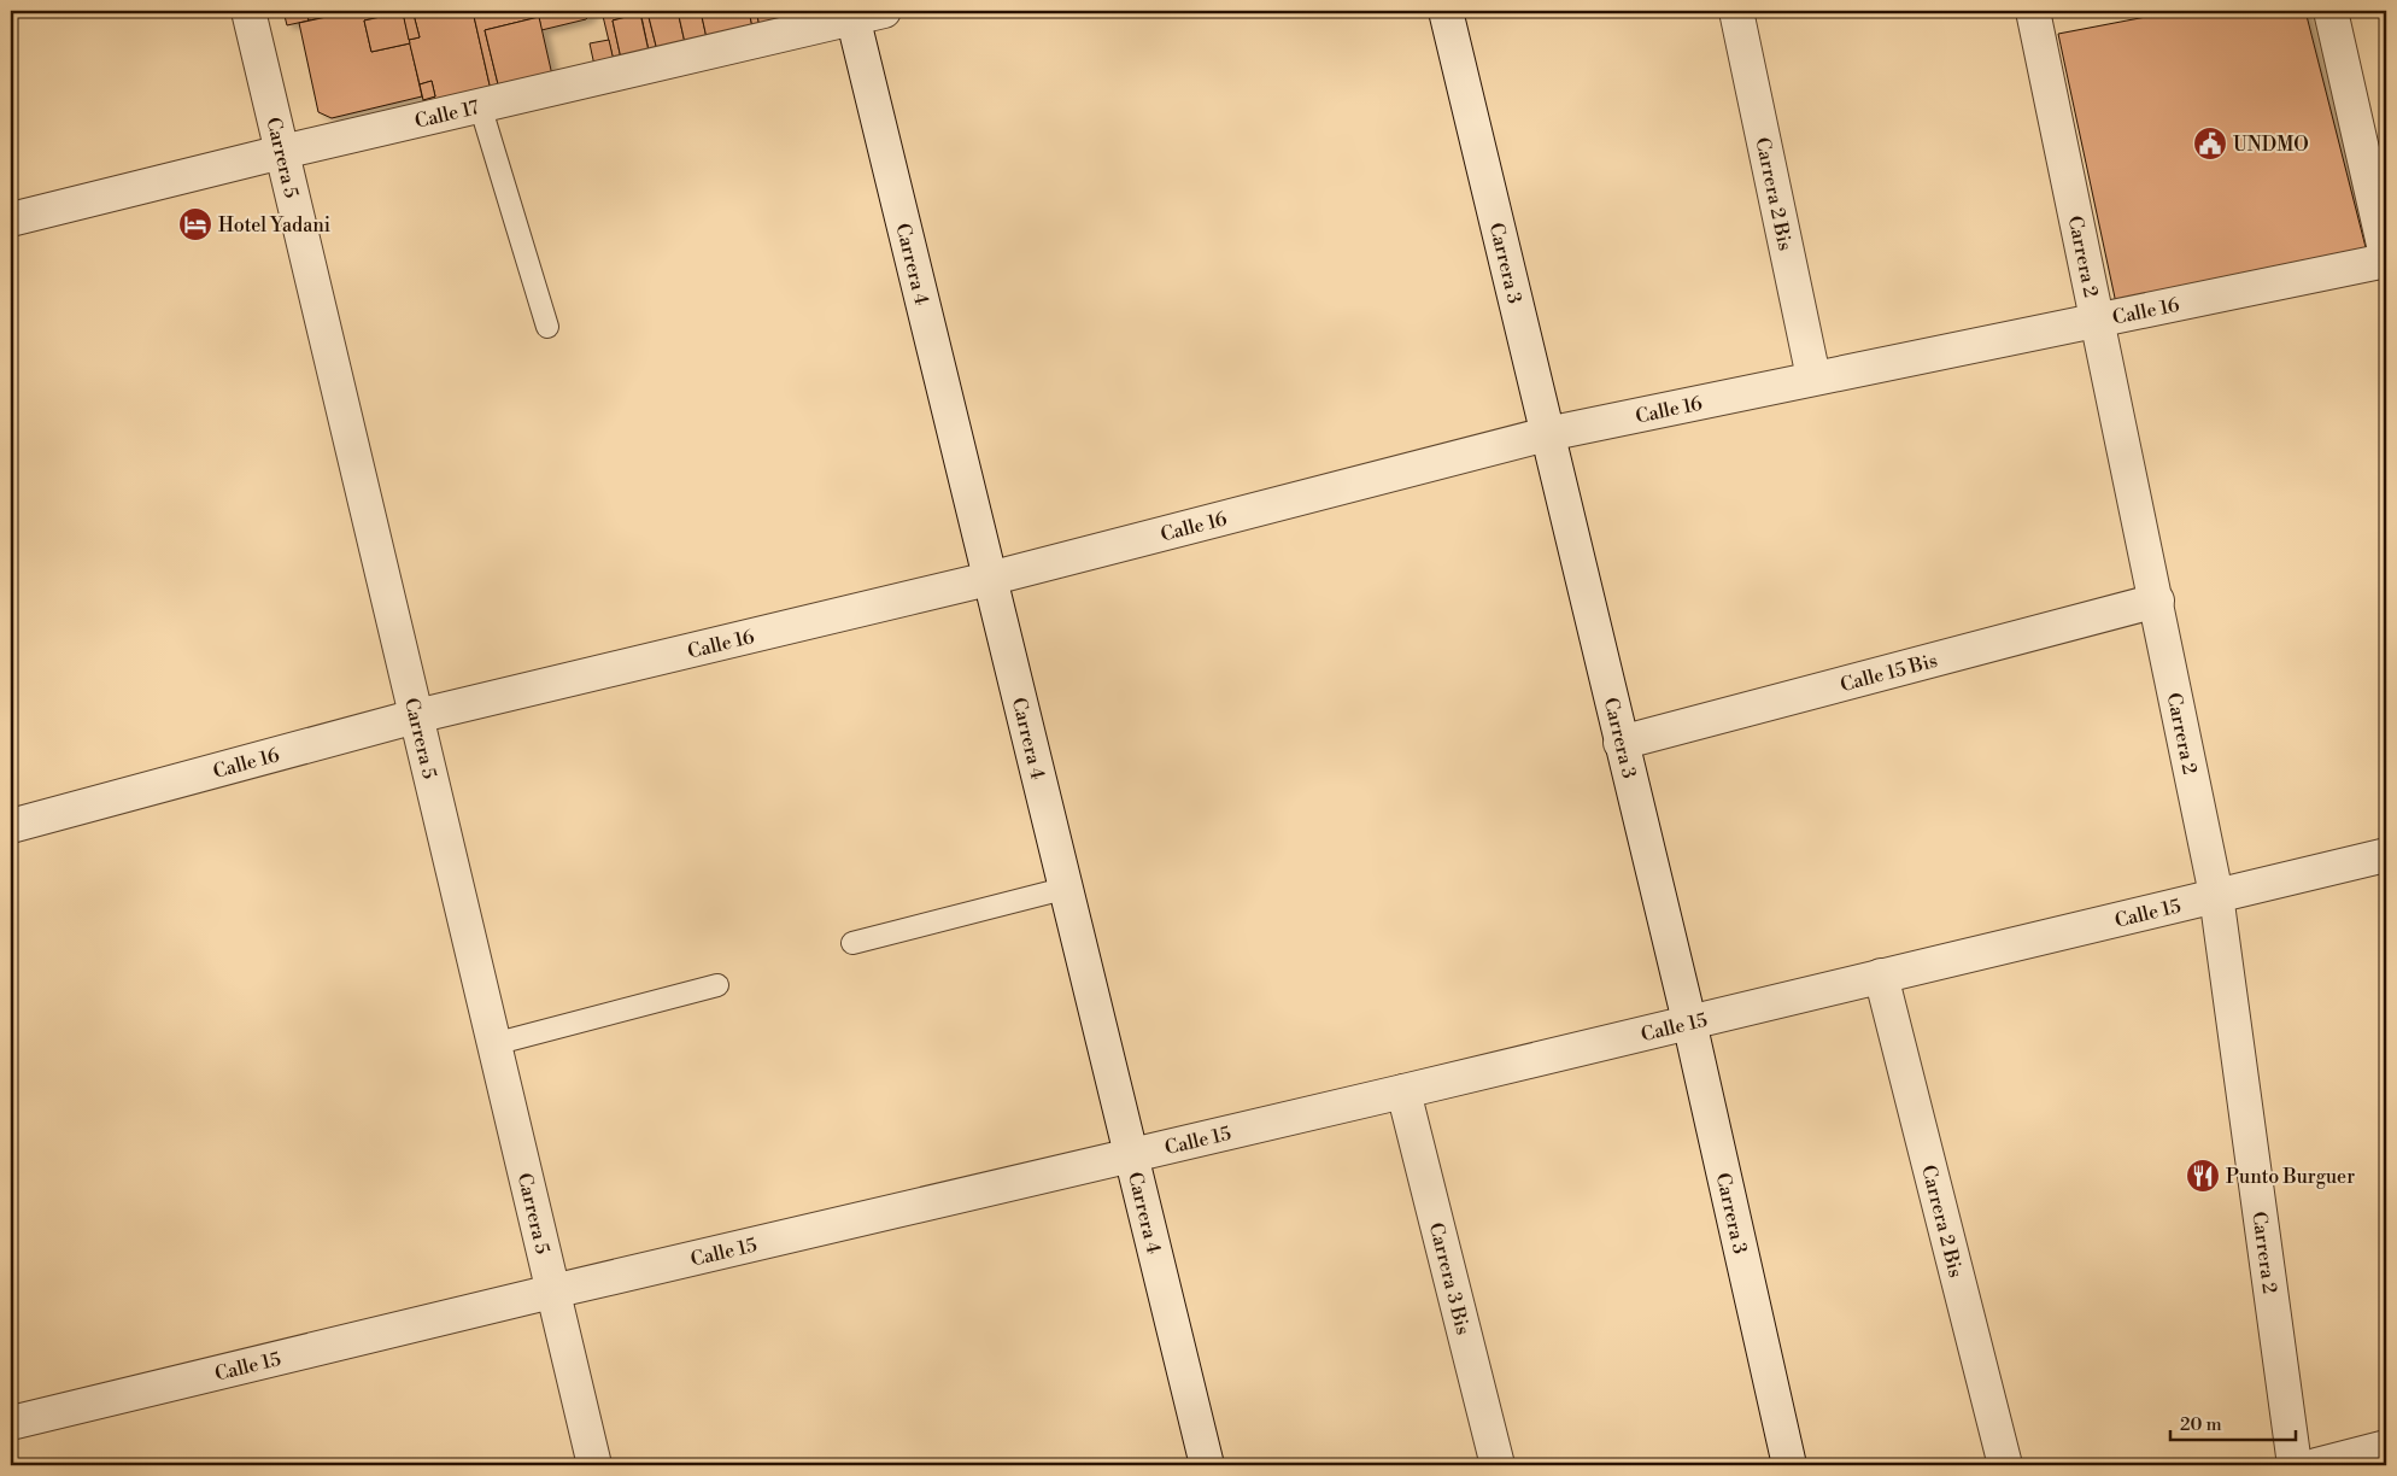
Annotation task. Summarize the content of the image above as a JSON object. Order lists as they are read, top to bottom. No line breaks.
{"streets":{"street":["Calle 17","Carrera 5","Carrera 2 Bis","Carrera 2","Carrera 3","Carrera 4","Calle 16","Calle 15 Bis","Calle 15","Carrera 3 Bis"]},"crossings":[["Calle 17","Carrera 5"],["Calle 17","Carrera 4"],["Carrera 5","Calle 16"],["Carrera 5","Calle 15"],["Carrera 2 Bis","Calle 16"],["Carrera 2 Bis","Calle 15"],["Carrera 2","Calle 16"],["Carrera 2","Calle 15 Bis"],["Carrera 2","Calle 15"],["Carrera 3","Calle 16"],["Carrera 3","Calle 15 Bis"],["Carrera 3","Calle 15"],["Carrera 4","Calle 16"],["Carrera 4","Calle 15"],["Calle 15","Carrera 3 Bis"]],"places":{"public building":["UNDMO"],"hotel":["Hotel Yadani"],"restaurant":["Punto Burguer"]},"scale_bar":"20 m"}
